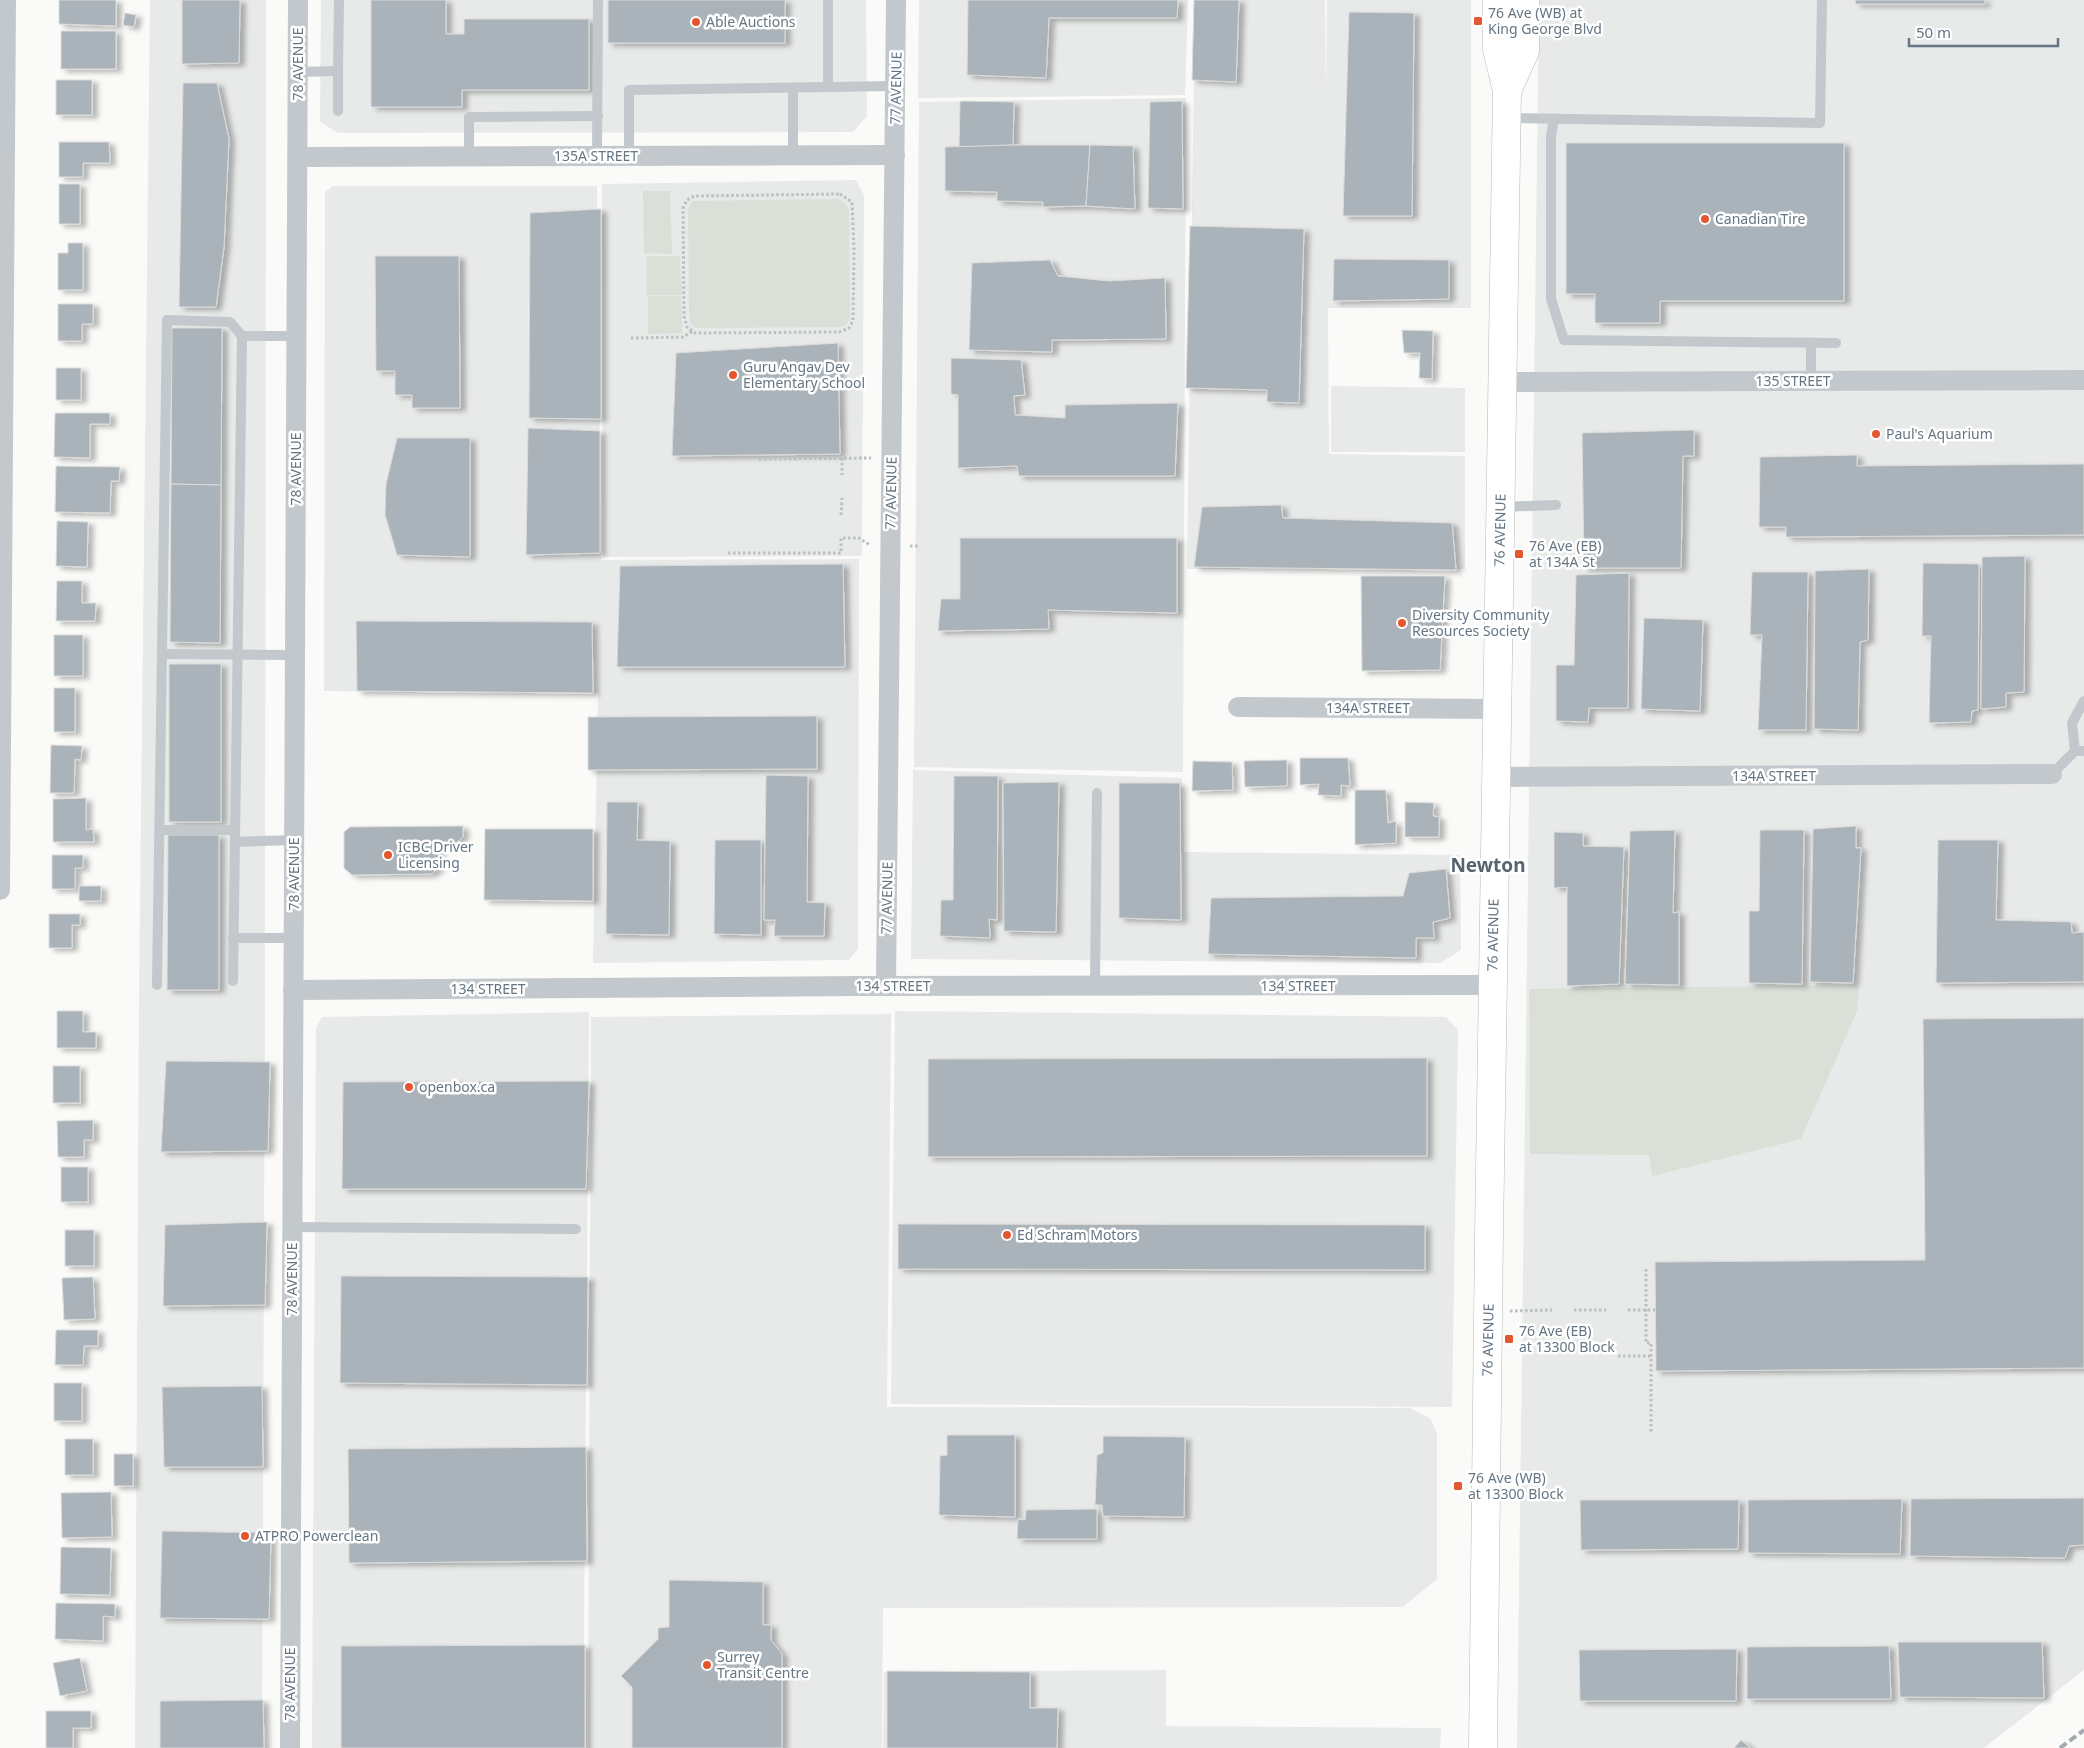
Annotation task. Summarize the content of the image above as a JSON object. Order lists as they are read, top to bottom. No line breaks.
{"streets":{"main road":["76 AVENUE"],"street":["78 AVENUE","77 AVENUE","135A STREET","135 STREET","134A STREET","134 STREET"]},"crossings":[["78 AVENUE","135A STREET"],["78 AVENUE","134 STREET"],["77 AVENUE","135A STREET"],["77 AVENUE","134 STREET"],["135 STREET","76 AVENUE"],["76 AVENUE","134A STREET"],["76 AVENUE","134 STREET"]],"districts":["Newton"],"places":{"transit":["76 Ave (WB) at King George Blvd","76 Ave (EB) at 134A St","76 Ave (EB) at 13300 Block","76 Ave (WB) at 13300 Block"],"other":["Able Auctions","Canadian Tire","Guru Angav Dev Elementary School","Paul's Aquarium","Diversity Community Resources Society","ICBC Driver Licensing","openbox.ca","Ed Schram Motors","ATPRO Powerclean","Surrey Transit Centre"]},"scale_bar":"50 m"}
